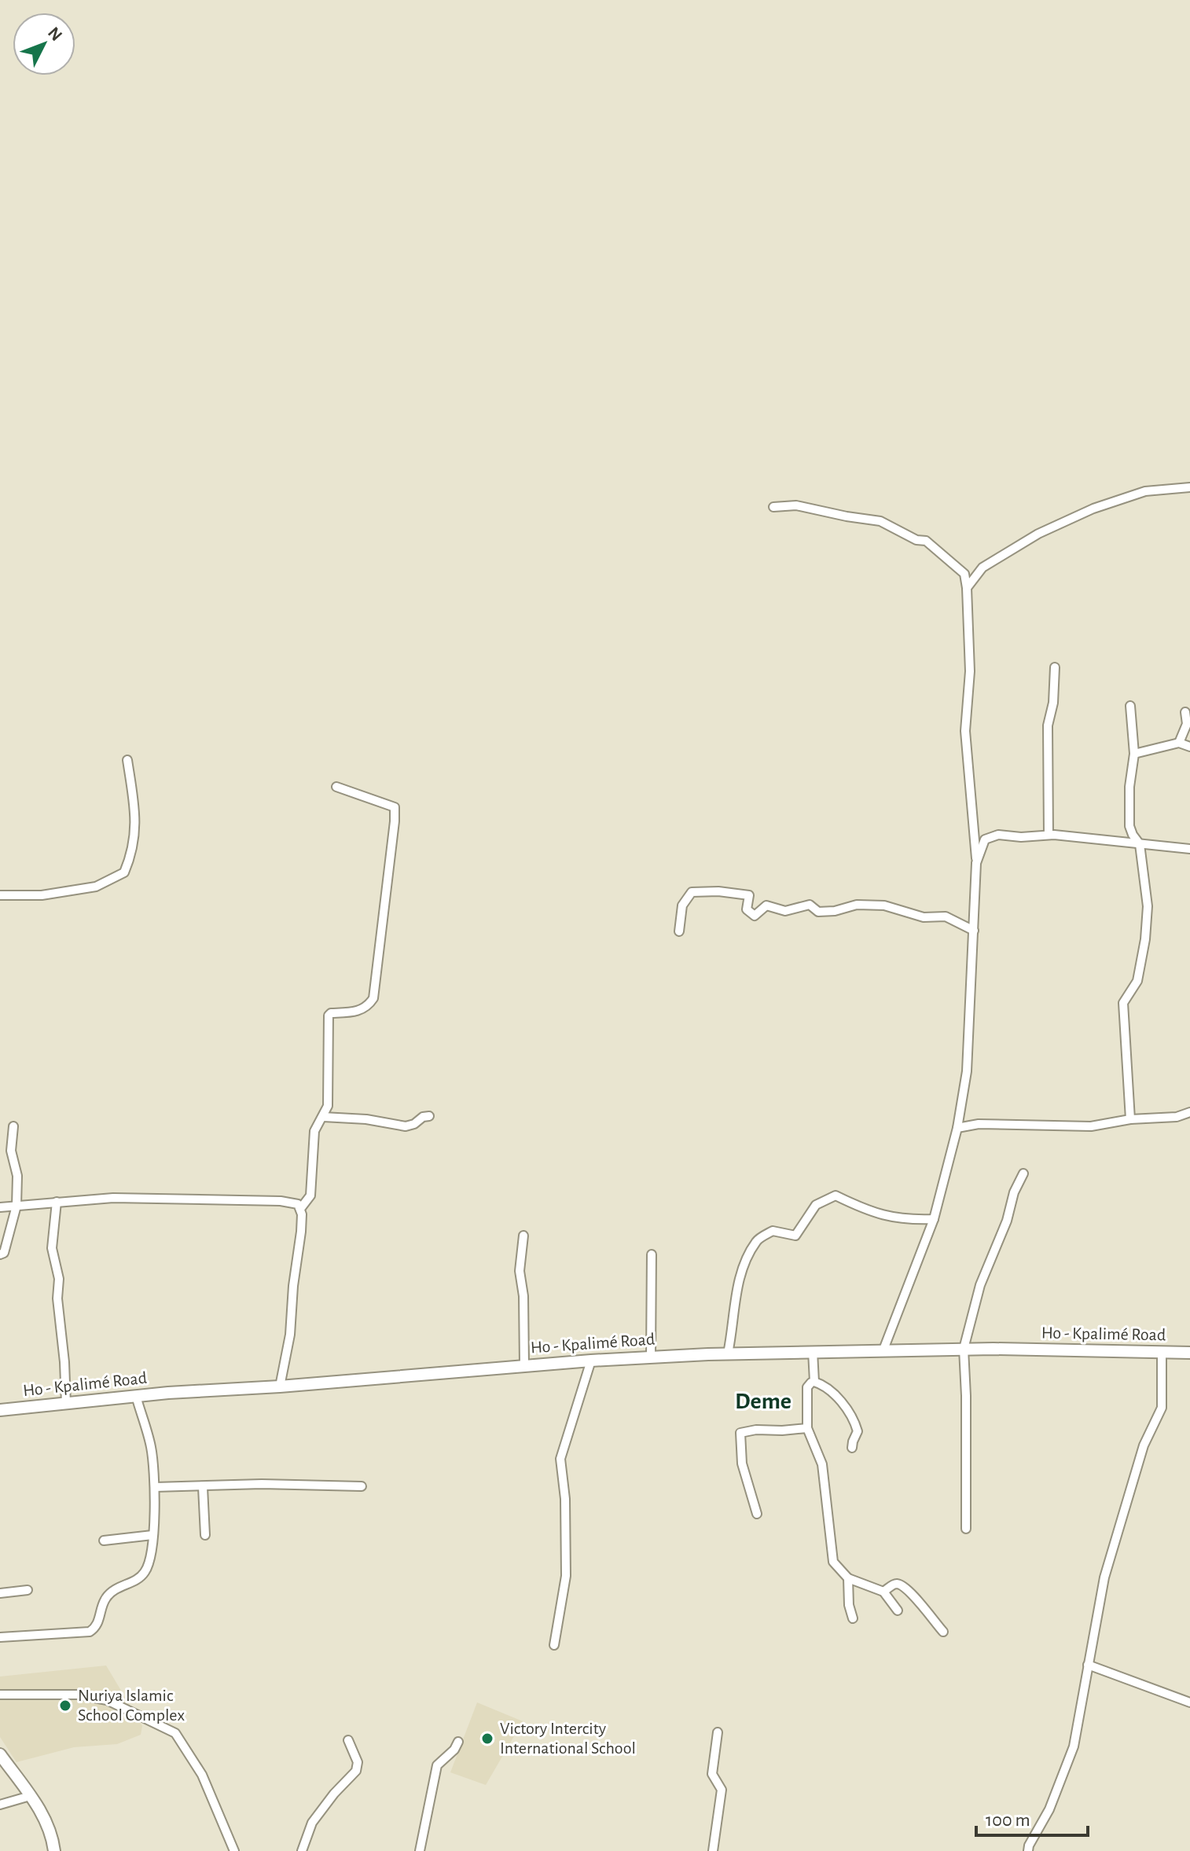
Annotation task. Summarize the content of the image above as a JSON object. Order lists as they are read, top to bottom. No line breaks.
{"streets":{"main road":["Ho - Kpalimé Road"]},"districts":["Deme"],"places":["Nuriya Islamic School Complex","Victory Intercity International School"],"scale_bar":"100 m","north":"top right"}
